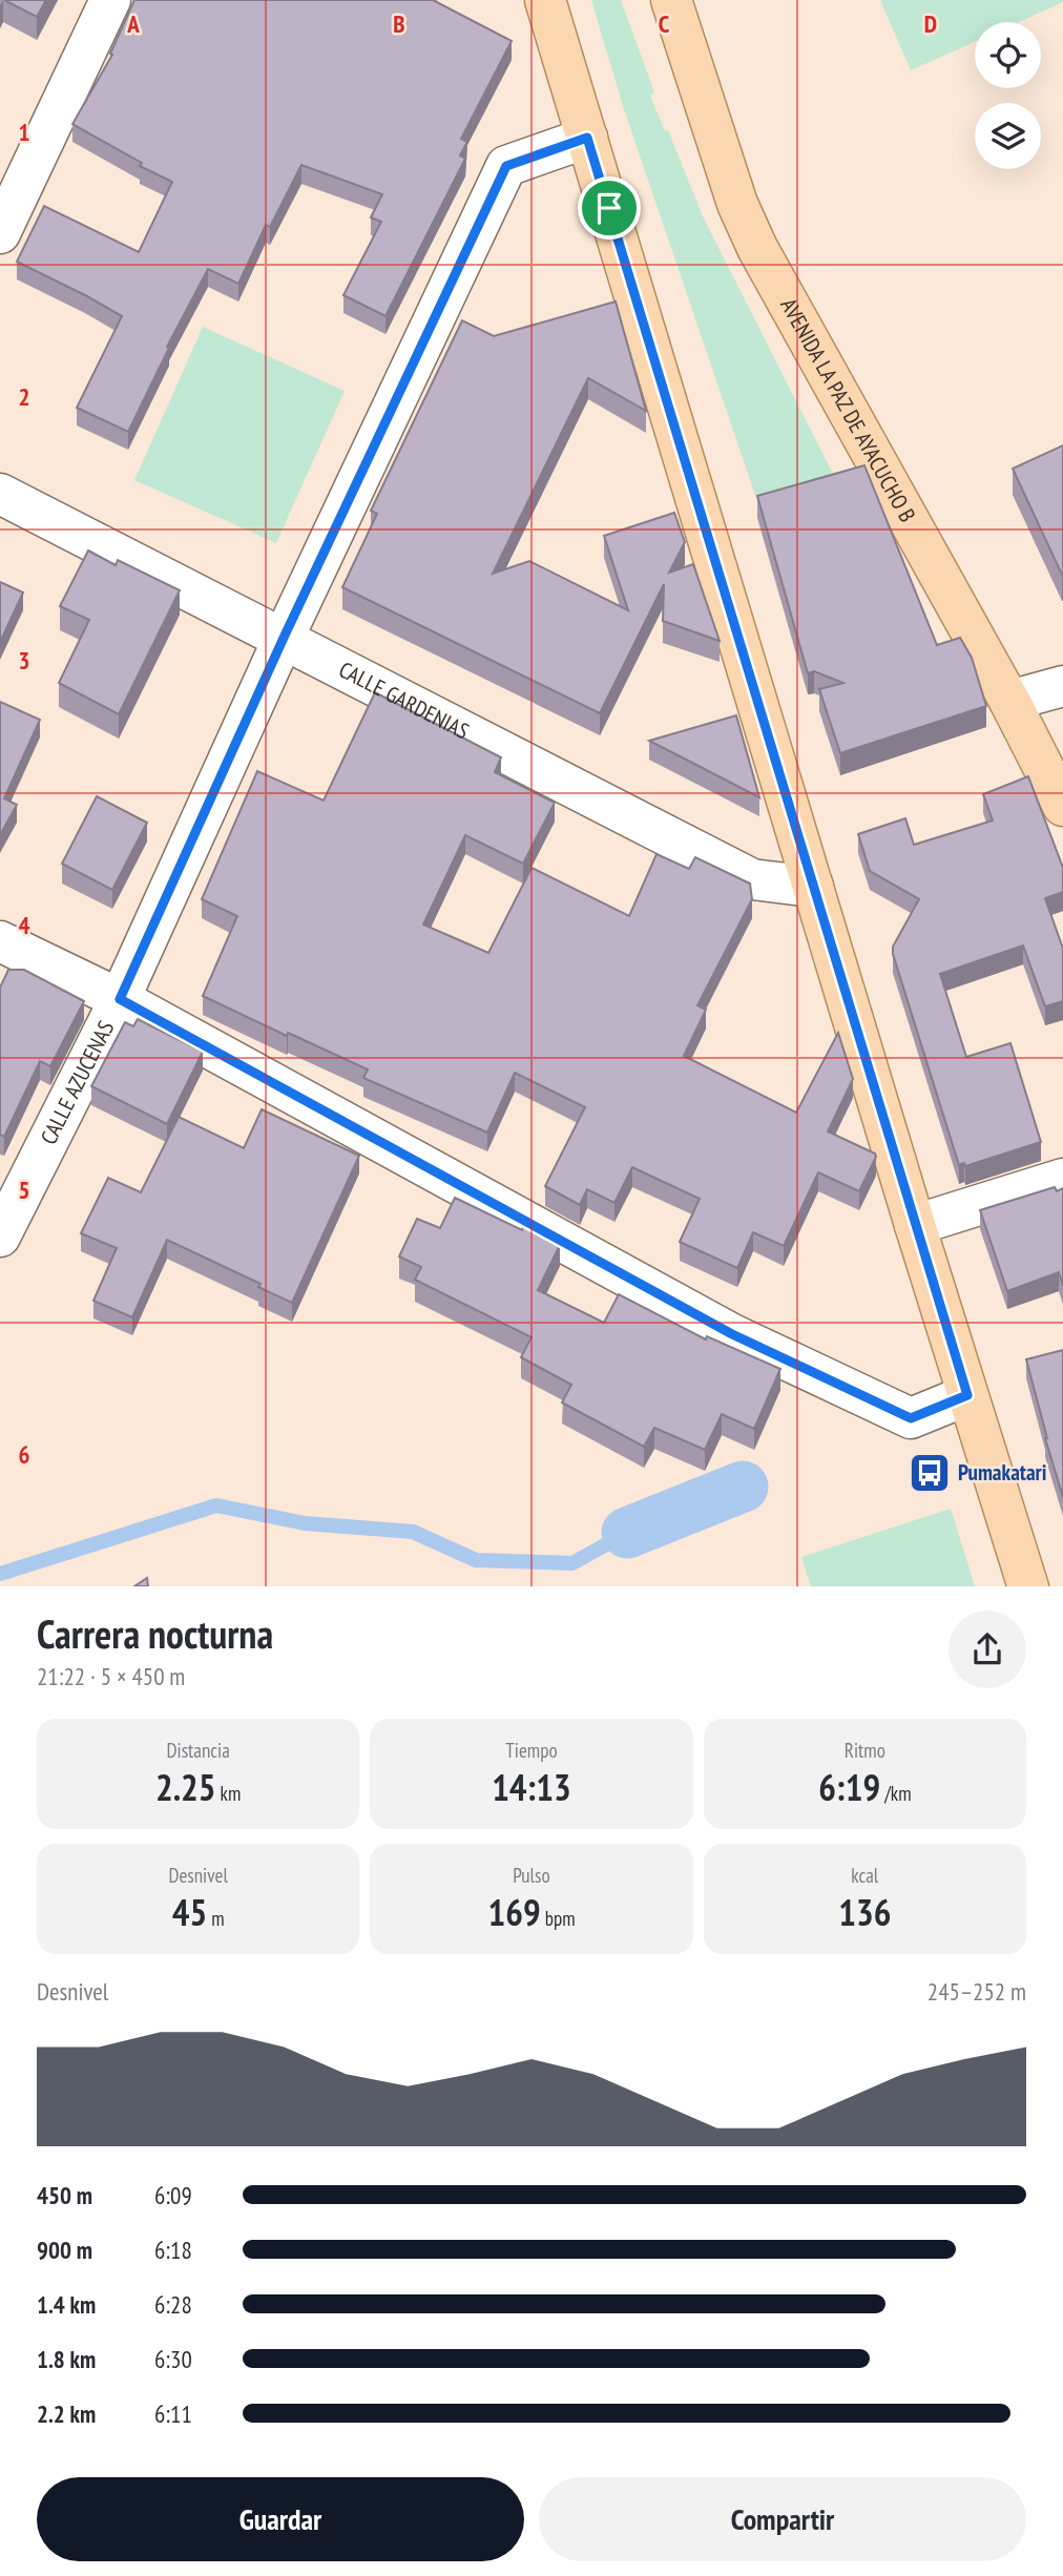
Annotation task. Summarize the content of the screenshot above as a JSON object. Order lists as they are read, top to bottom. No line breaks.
{"streets":{"main road":["AVENIDA LA PAZ DE AYACUCHO B"],"street":["CALLE GARDENIAS","CALLE AZUCENAS"]},"crossings":[["CALLE GARDENIAS","CALLE AZUCENAS"]],"places":{"bus stop":["Pumakatari"]},"page":{"heading":["Carrera nocturna","21:22 · 5 × 450 m"],"stats":[["Distancia","2.25 km"],["Tiempo","14:13"],["Ritmo","6:19 /km"],["Desnivel","45 m"],["Pulso","169 bpm"],["kcal","136"]],"chart":["Desnivel","245–252 m"],"list":[{"name":"450 m","note":"6:09"},{"name":"900 m","note":"6:18"},{"name":"1.4 km","note":"6:28"},{"name":"1.8 km","note":"6:30"},{"name":"2.2 km","note":"6:11"}],"buttons":["Guardar","Compartir"]},"grid":{"columns":["A","B","C","D"],"rows":["1","2","3","4","5","6"]}}
